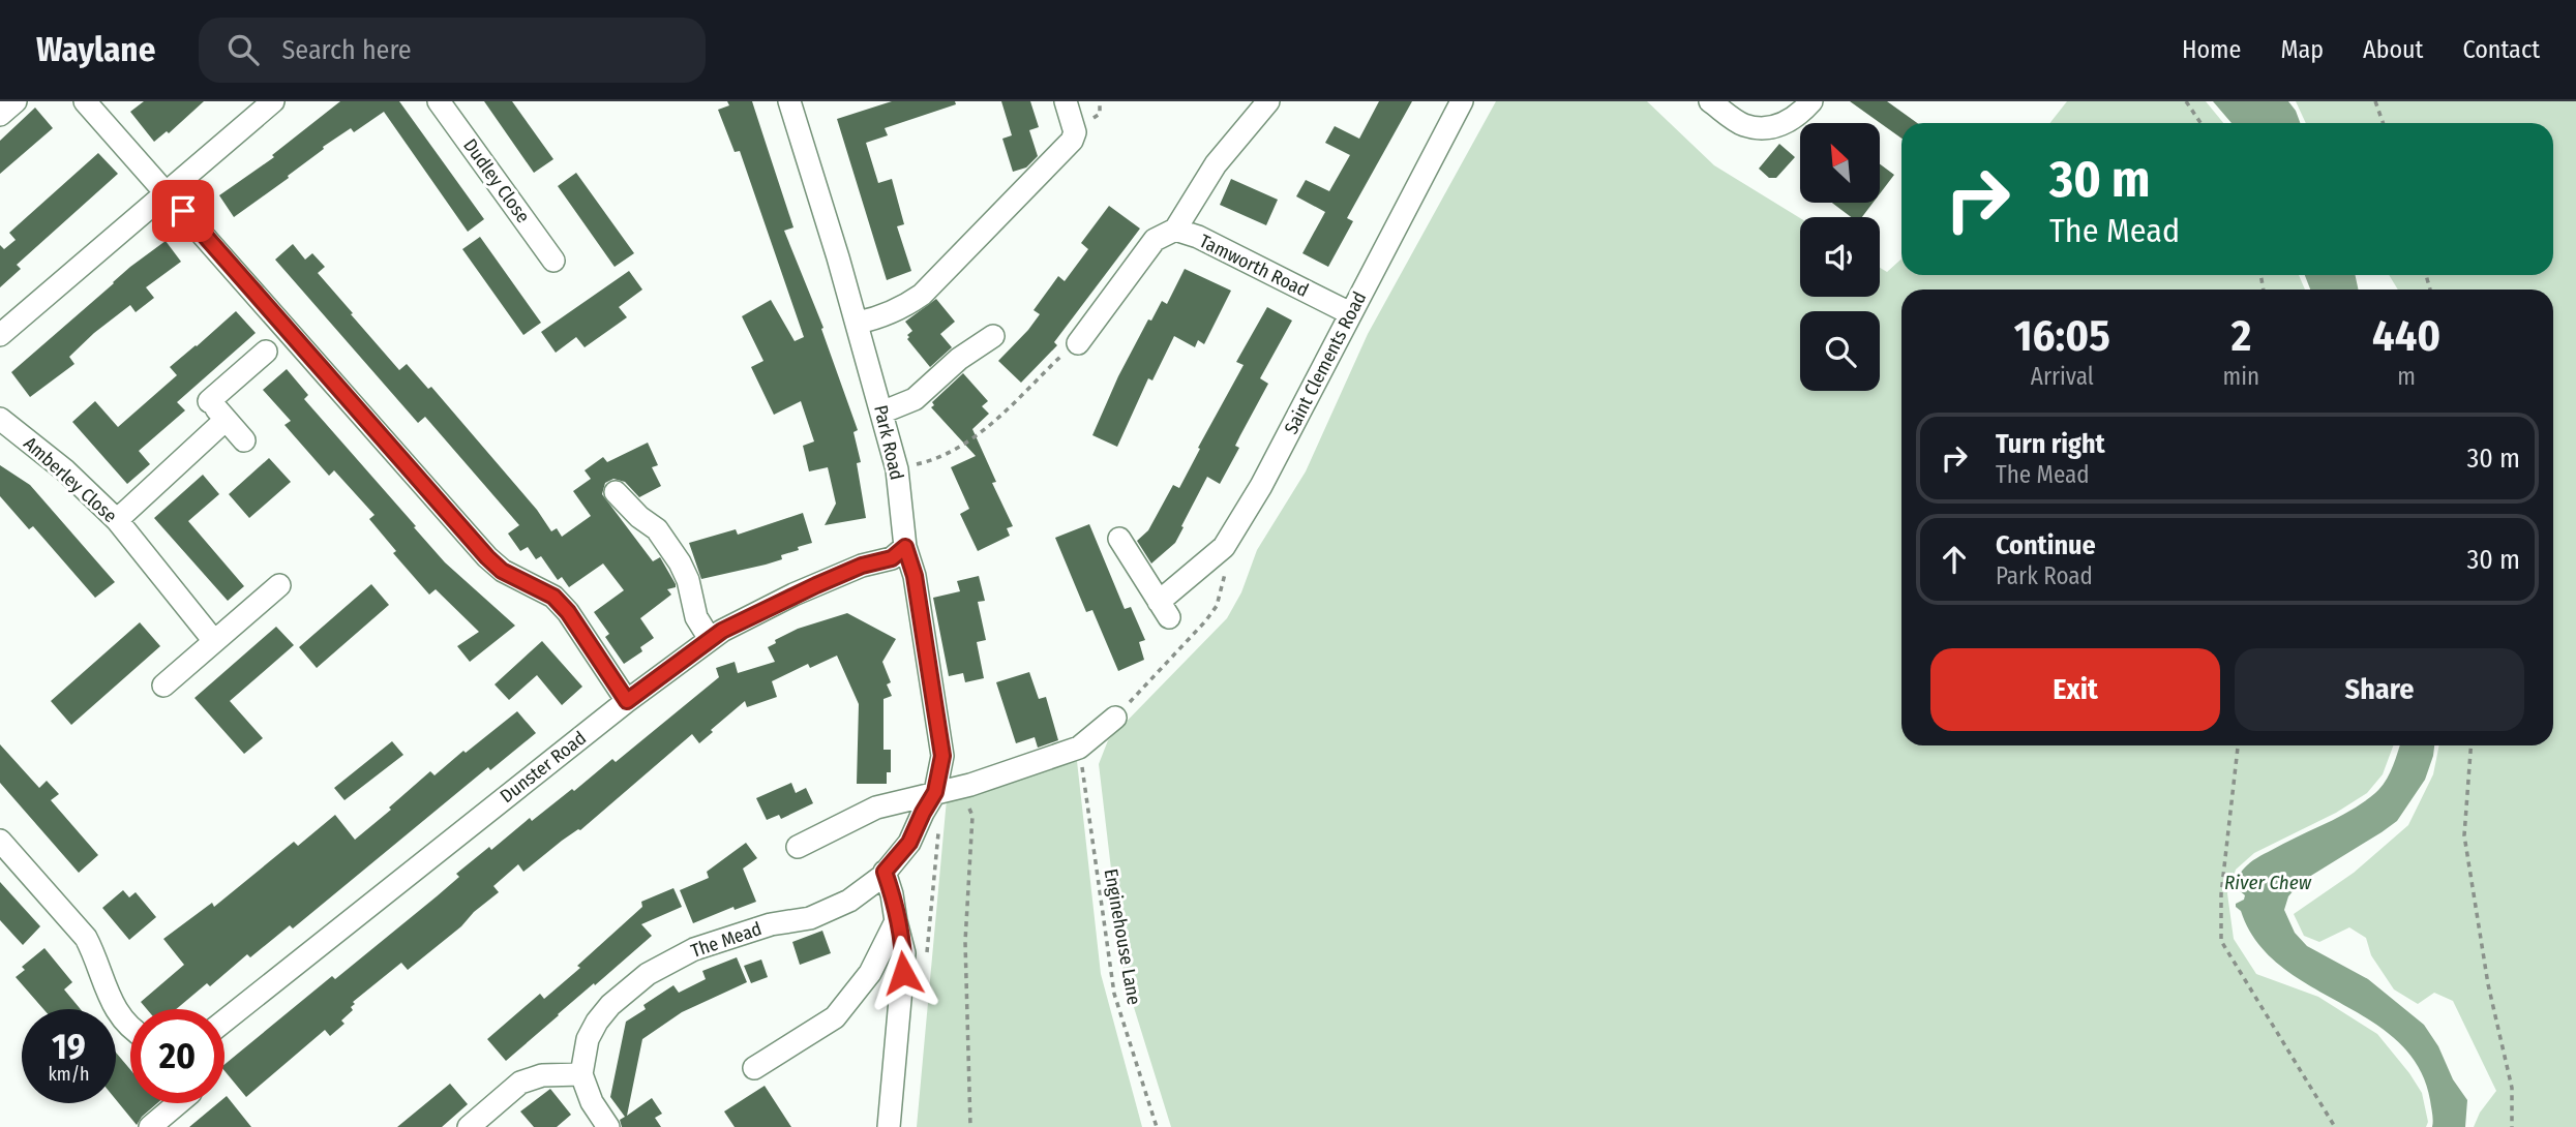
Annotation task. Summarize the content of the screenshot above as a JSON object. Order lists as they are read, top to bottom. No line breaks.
{"streets":{"street":["Dudley Close","Tamworth Road","Saint Clements Road","Park Road","Amberley Close","Dunster Road","The Mead"],"path":["Enginehouse Lane"]},"crossings":[["Tamworth Road","Saint Clements Road"],["Park Road","Dunster Road"],["Park Road","The Mead"]],"water":["River Chew"],"north":"top left","page":{"header":"Waylane","search":"Search here","nav":["Home","Map","About","Contact"],"turn":["30 m","The Mead"],"eta":["16:05","Arrival","2","min","440","m"],"list":[{"name":"Turn right","note":"The Mead","value":"30 m"},{"name":"Continue","note":"Park Road","value":"30 m"}],"buttons":["Exit","Share"],"speed":"19 km/h","limit":"20"}}
